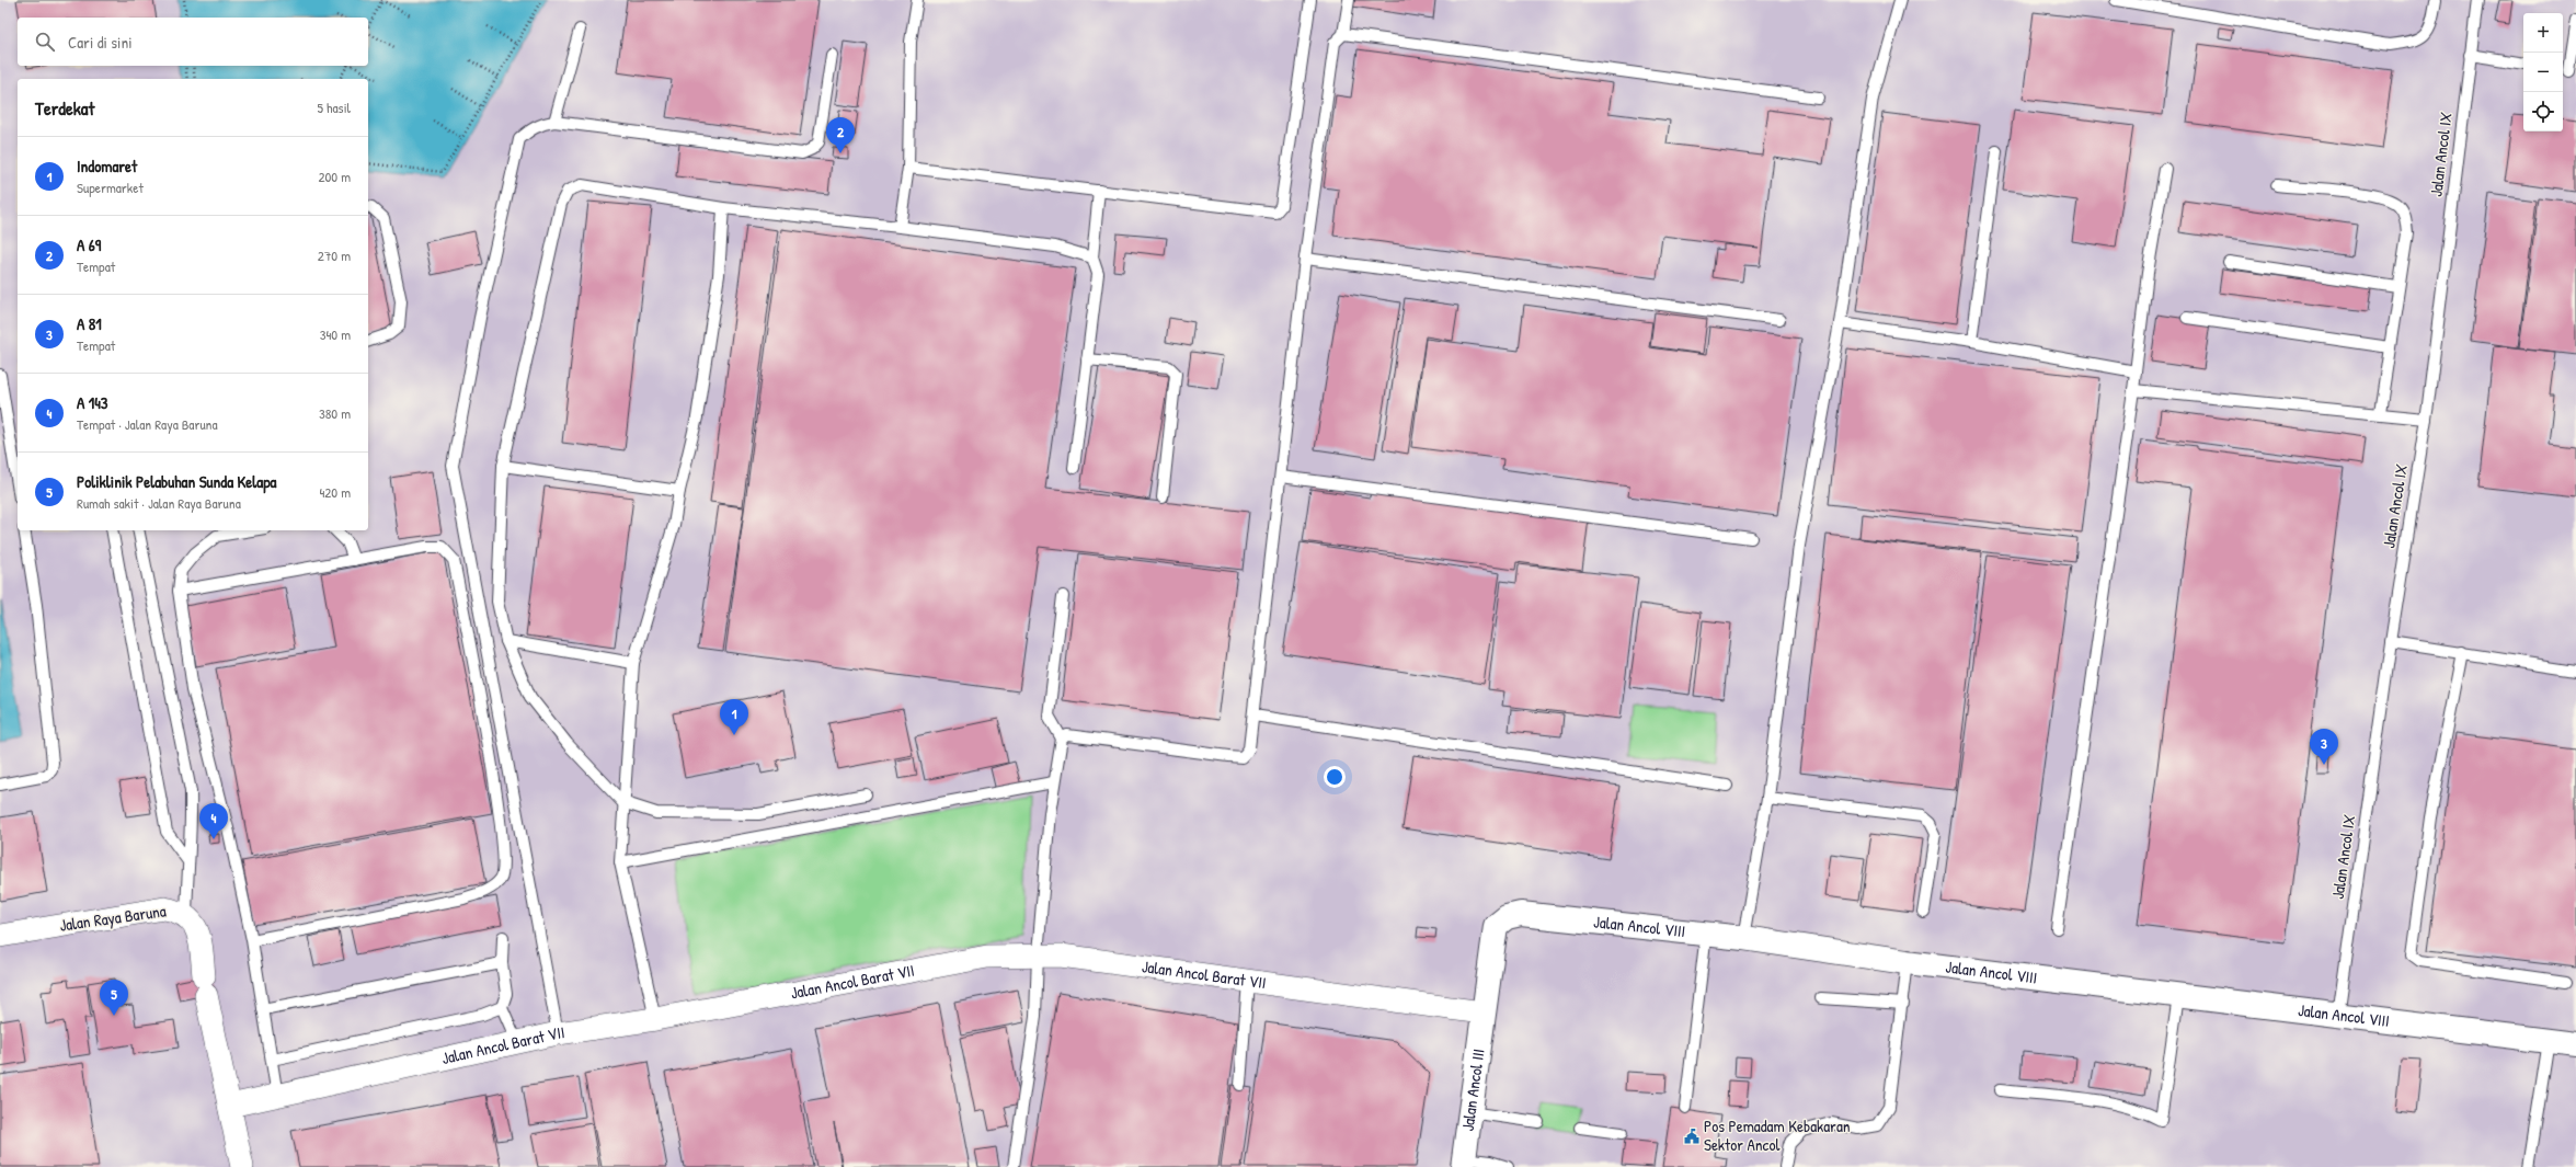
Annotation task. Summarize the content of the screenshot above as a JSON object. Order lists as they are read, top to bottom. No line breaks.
{"streets":{"street":["Jalan Raya Baruna","Jalan Ancol VIII","Jalan Ancol Barat VII","Jalan Ancol III"],"lane":["Jalan Ancol IX"]},"crossings":[["Jalan Ancol IX","Jalan Ancol VIII"],["Jalan Raya Baruna","Jalan Ancol Barat VII"],["Jalan Ancol VIII","Jalan Ancol Barat VII"],["Jalan Ancol VIII","Jalan Ancol III"],["Jalan Ancol Barat VII","Jalan Ancol III"]],"places":{"public building":["Pos Pemadam Kebakaran Sektor Ancol"]},"page":{"map_buttons":["+","−"],"search":"Cari di sini","heading":["Terdekat","5 hasil"],"pins":["2","1","3","4","5"],"list":[{"mark":"1","name":"Indomaret","note":"Supermarket","value":"200 m"},{"mark":"2","name":"A 69","note":"Tempat","value":"270 m"},{"mark":"3","name":"A 81","note":"Tempat","value":"340 m"},{"mark":"4","name":"A 143","note":"Tempat · Jalan Raya Baruna","value":"380 m"},{"mark":"5","name":"Poliklinik Pelabuhan Sunda Kelapa","note":"Rumah sakit · Jalan Raya Baruna","value":"420 m"}]}}
